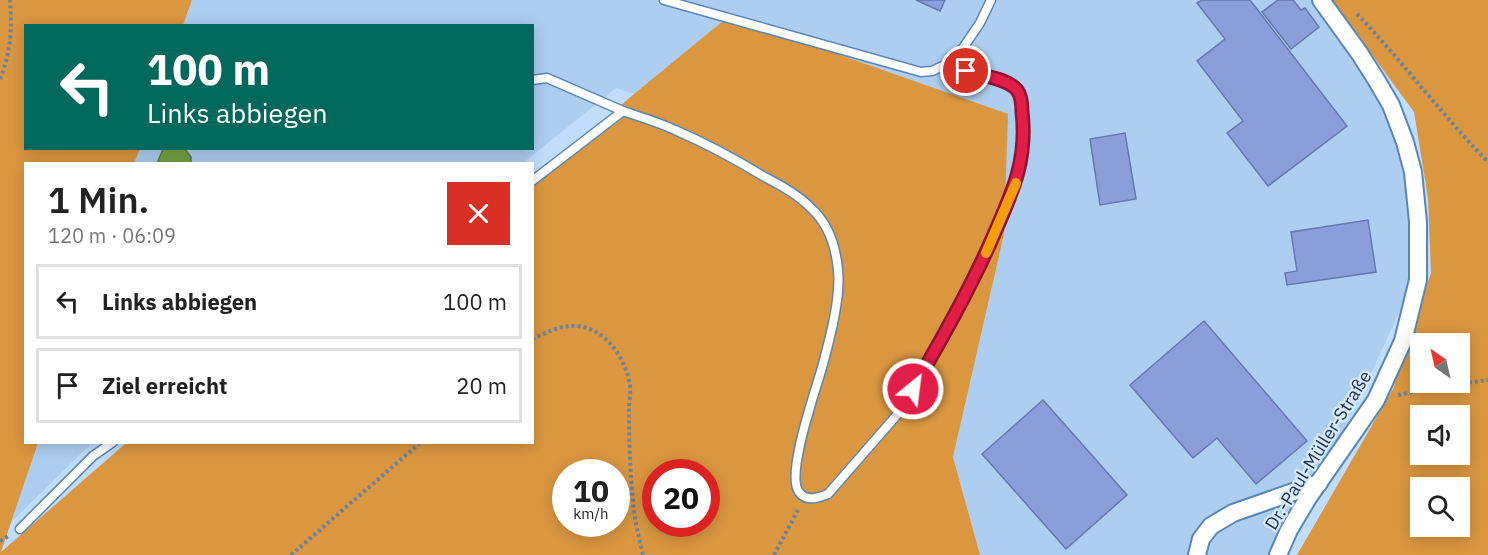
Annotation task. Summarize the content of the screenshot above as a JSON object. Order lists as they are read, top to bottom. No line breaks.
{"streets":{"street":["Dr.-Paul-Müller-Straße"]},"north":"top left","page":{"turn":["100 m","Links abbiegen"],"heading":["1 Min.","120 m · 06:09"],"list":[{"name":"Links abbiegen","value":"100 m"},{"name":"Ziel erreicht","value":"20 m"}],"speed":"10 km/h","limit":"20"}}
